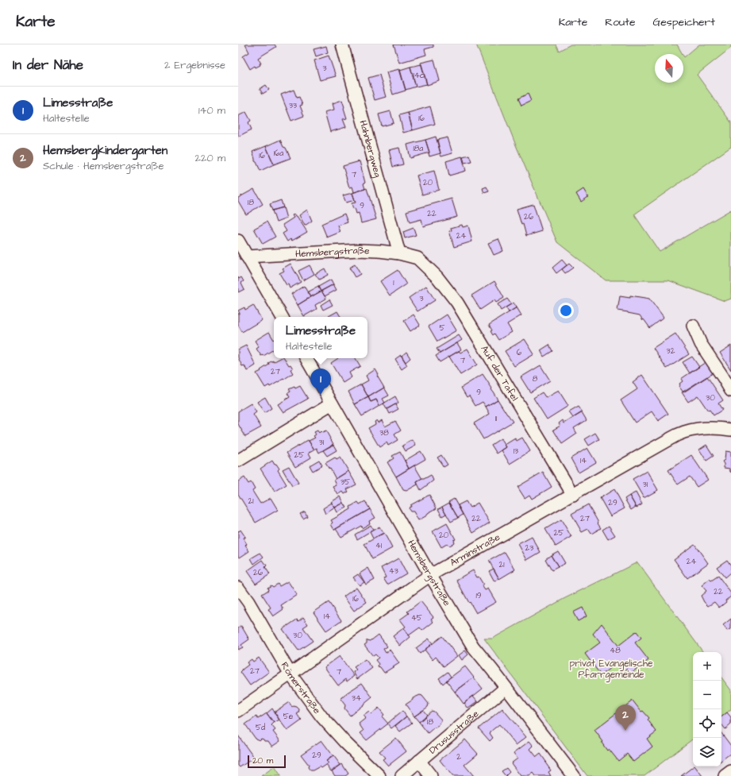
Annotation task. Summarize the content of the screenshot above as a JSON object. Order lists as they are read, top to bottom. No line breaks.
{"streets":{"street":["Hahnbergweg","Hemsbergstraße","Auf der Tafel","Arminstraße","Römerstraße","Drususstraße"]},"crossings":[["Hahnbergweg","Hemsbergstraße"],["Hemsbergstraße","Auf der Tafel"],["Hemsbergstraße","Arminstraße"],["Hemsbergstraße","Drususstraße"],["Auf der Tafel","Arminstraße"],["Arminstraße","Römerstraße"]],"parks":["privat Evangelische Pfarrgemeinde"],"house_numbers":["3","14c","33","16","18a","16a","16","7","20","18","9","22","26","24","1","3","5","32","6","7","27","8","9","30","11","38","31","13","25","14","35","31","21","29","22","27","25","20","41","23","24","21","43","26","22","19","16","14","45","30","48","27","7","34","5e","18","5d","29","2"],"scale_bar":"20 m","north":"top","page":{"header":"Karte","nav":["Karte","Route","Gespeichert"],"heading":["In der Nähe","2 Ergebnisse"],"list":[{"mark":"1","name":"Limesstraße","note":"Haltestelle","value":"140 m"},{"mark":"2","name":"Hemsbergkindergarten","note":"Schule · Hemsbergstraße","value":"220 m"}],"popup":["Limesstraße","Haltestelle"],"pins":["1","2"],"map_buttons":["+","−"],"scale":"20 m"}}
